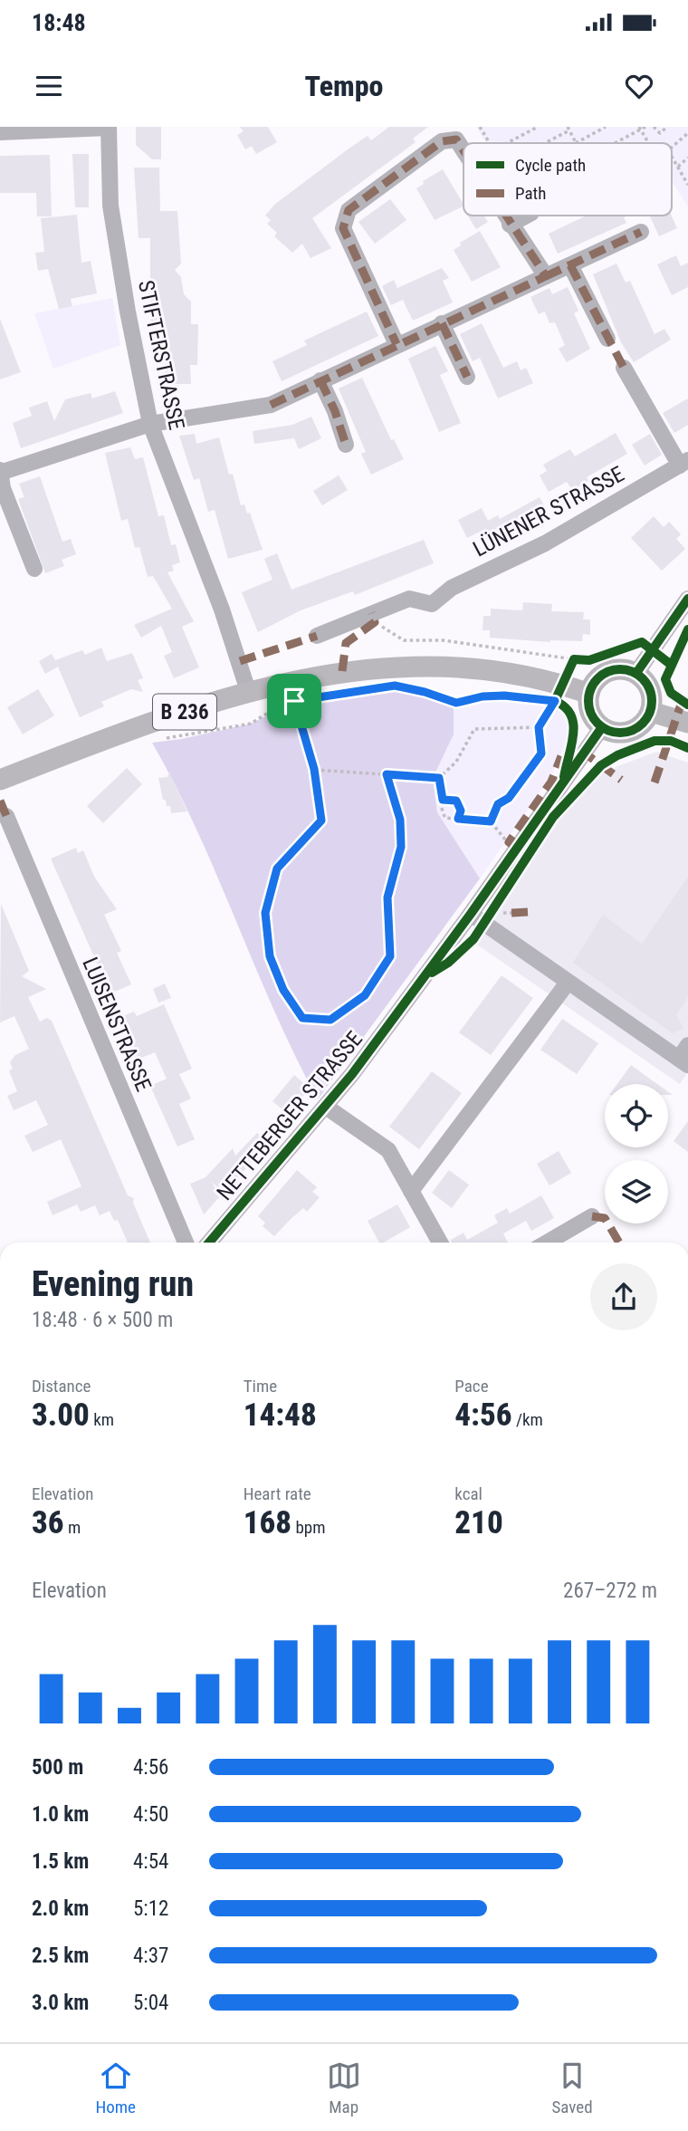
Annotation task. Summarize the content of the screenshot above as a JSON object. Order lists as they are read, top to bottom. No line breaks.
{"streets":{"main road":["B 236"],"street":["STIFTERSTRASSE","LÜNENER STRASSE","LUISENSTRASSE","NETTEBERGER STRASSE"]},"crossings":[["STIFTERSTRASSE","B 236"],["B 236","NETTEBERGER STRASSE"]],"legend":["Cycle path","Path"],"page":{"status":"18:48","header":"Tempo","heading":["Evening run","18:48 · 6 × 500 m"],"stats":[["Distance","3.00 km"],["Time","14:48"],["Pace","4:56 /km"],["Elevation","36 m"],["Heart rate","168 bpm"],["kcal","210"]],"chart":["Elevation","267–272 m"],"list":[{"name":"500 m","note":"4:56"},{"name":"1.0 km","note":"4:50"},{"name":"1.5 km","note":"4:54"},{"name":"2.0 km","note":"5:12"},{"name":"2.5 km","note":"4:37"},{"name":"3.0 km","note":"5:04"}],"tabs":["Home","Map","Saved"]}}
